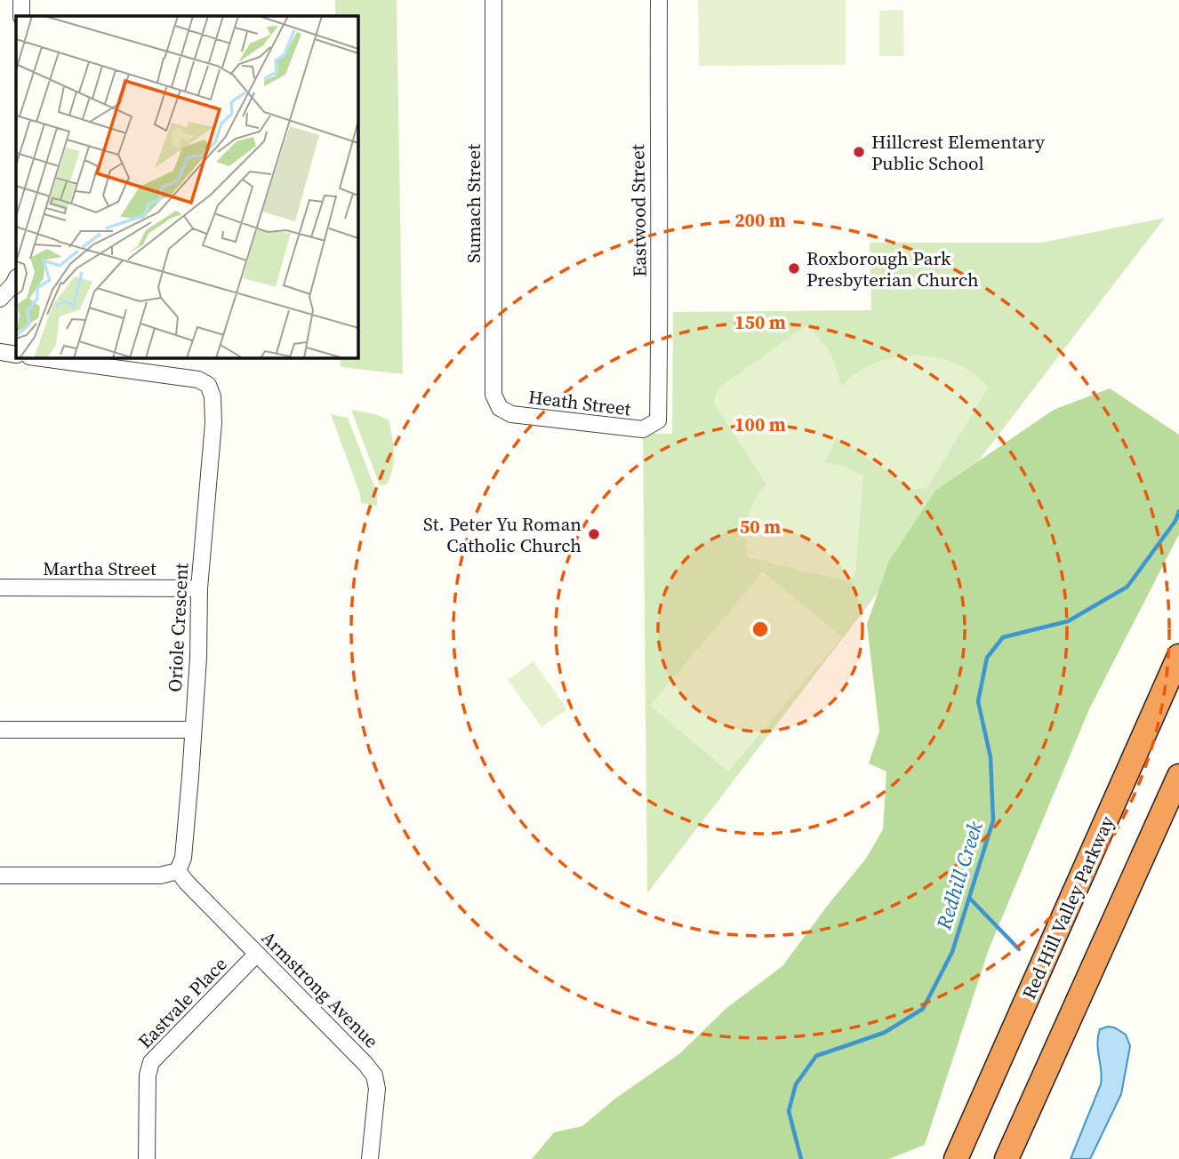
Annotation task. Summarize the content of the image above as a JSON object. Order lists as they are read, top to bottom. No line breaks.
{"streets":{"highway":["Red Hill Valley Parkway"],"street":["Sumach Street","Eastwood Street","Heath Street","Martha Street","Oriole Crescent","Armstrong Avenue","Eastvale Place"]},"crossings":[["Sumach Street","Heath Street"],["Eastwood Street","Heath Street"],["Martha Street","Oriole Crescent"],["Oriole Crescent","Armstrong Avenue"],["Armstrong Avenue","Eastvale Place"]],"water":["Redhill Creek"],"places":["Hillcrest Elementary Public School","Roxborough Park Presbyterian Church","St. Peter Yu Roman Catholic Church"],"rings":["200 m","150 m","100 m","50 m"]}
